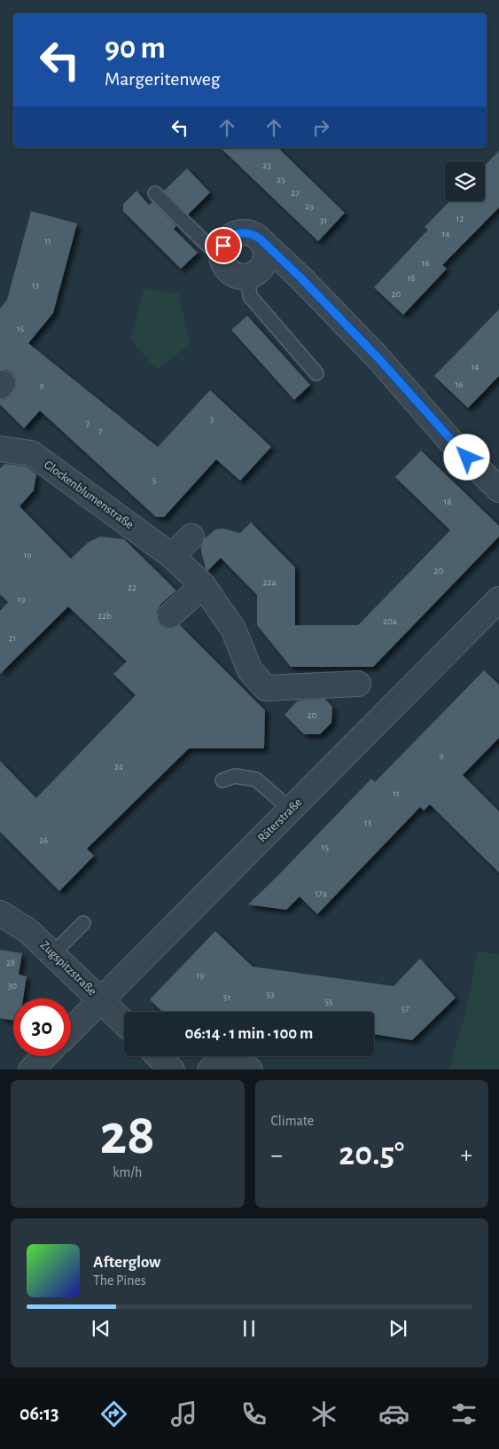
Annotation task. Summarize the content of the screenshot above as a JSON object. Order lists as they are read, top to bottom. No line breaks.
{"streets":{"street":["Glockenblumenstraße","Räterstraße","Zugspitzstraße"]},"crossings":[["Räterstraße","Zugspitzstraße"]],"house_numbers":["23","25","27","29","12","31","14","11","16","18","13","20","15","14","16","9","3","7","7","5","18","19","20","22a","22","19","22b","20a","21","20","9","24","11","13","26","15","17a","28","19","30","53","51","55","57"],"page":{"turn":["90 m","Margeritenweg"],"limit":"30","trip":"06:14 · 1 min · 100 m","tile":[["28","km/h"],"Climate"],"heat":["−","20.5°","+"],"song":["Afterglow","The Pines"],"tabs":"06:13"}}
